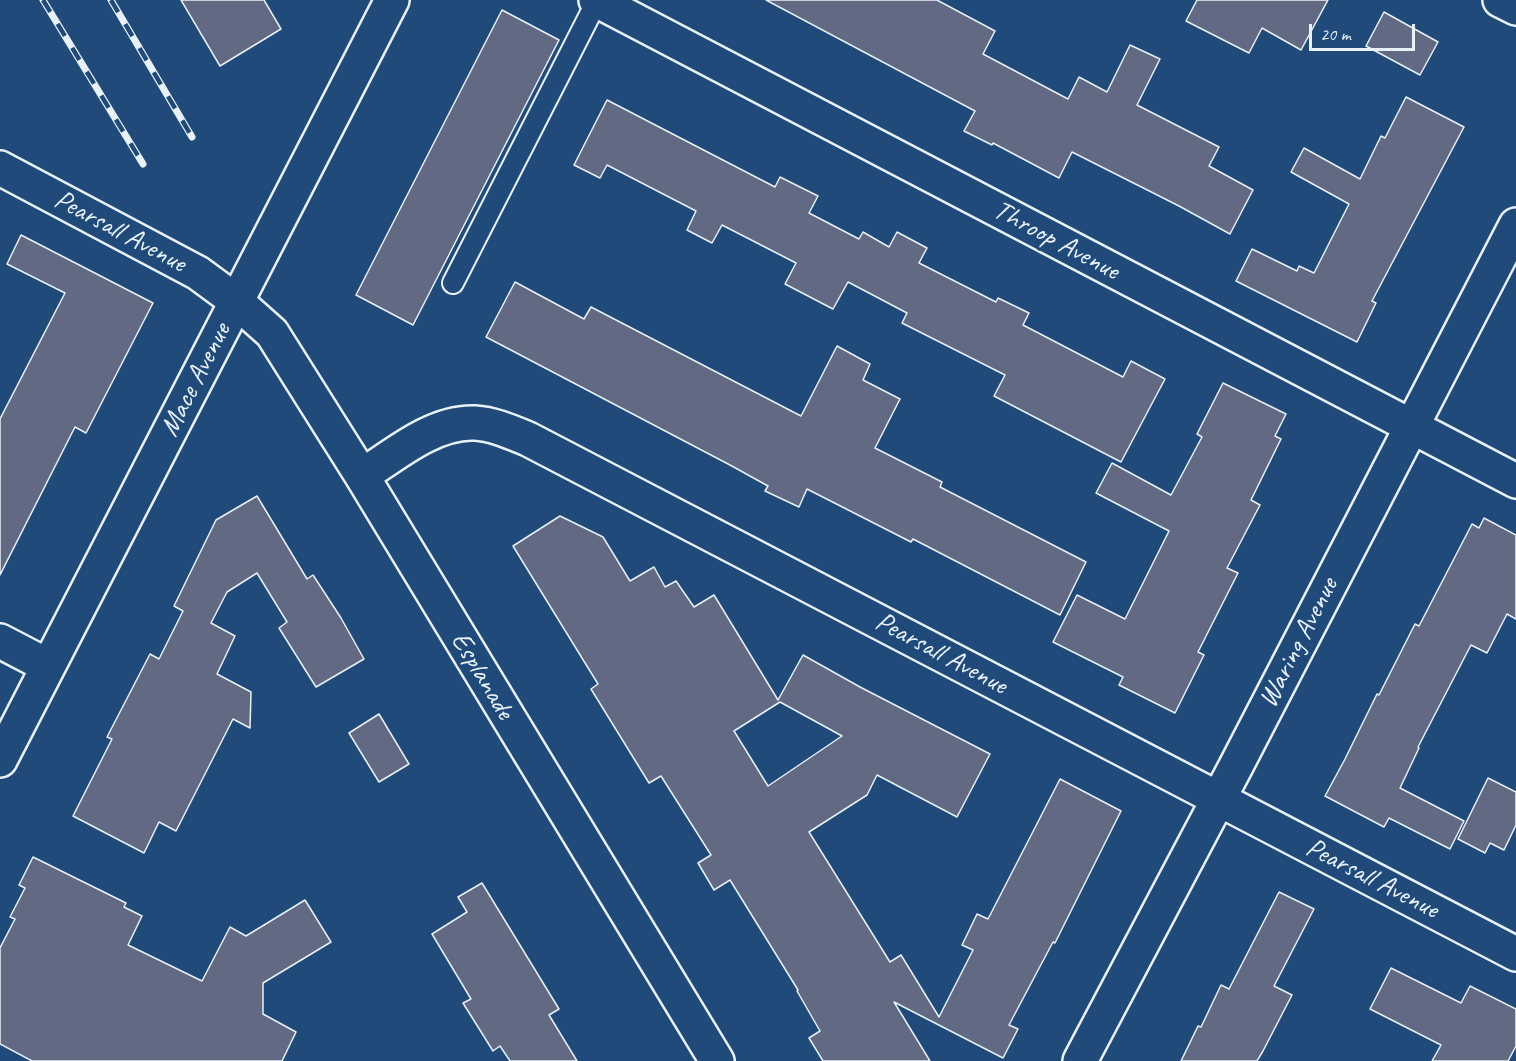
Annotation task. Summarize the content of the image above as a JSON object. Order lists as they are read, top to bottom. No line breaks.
{"streets":{"street":["Pearsall Avenue","Throop Avenue","Mace Avenue","Waring Avenue","Esplanade"]},"crossings":[["Pearsall Avenue","Mace Avenue"],["Pearsall Avenue","Waring Avenue"],["Pearsall Avenue","Esplanade"],["Throop Avenue","Waring Avenue"],["Mace Avenue","Esplanade"]],"scale_bar":"20 m"}
